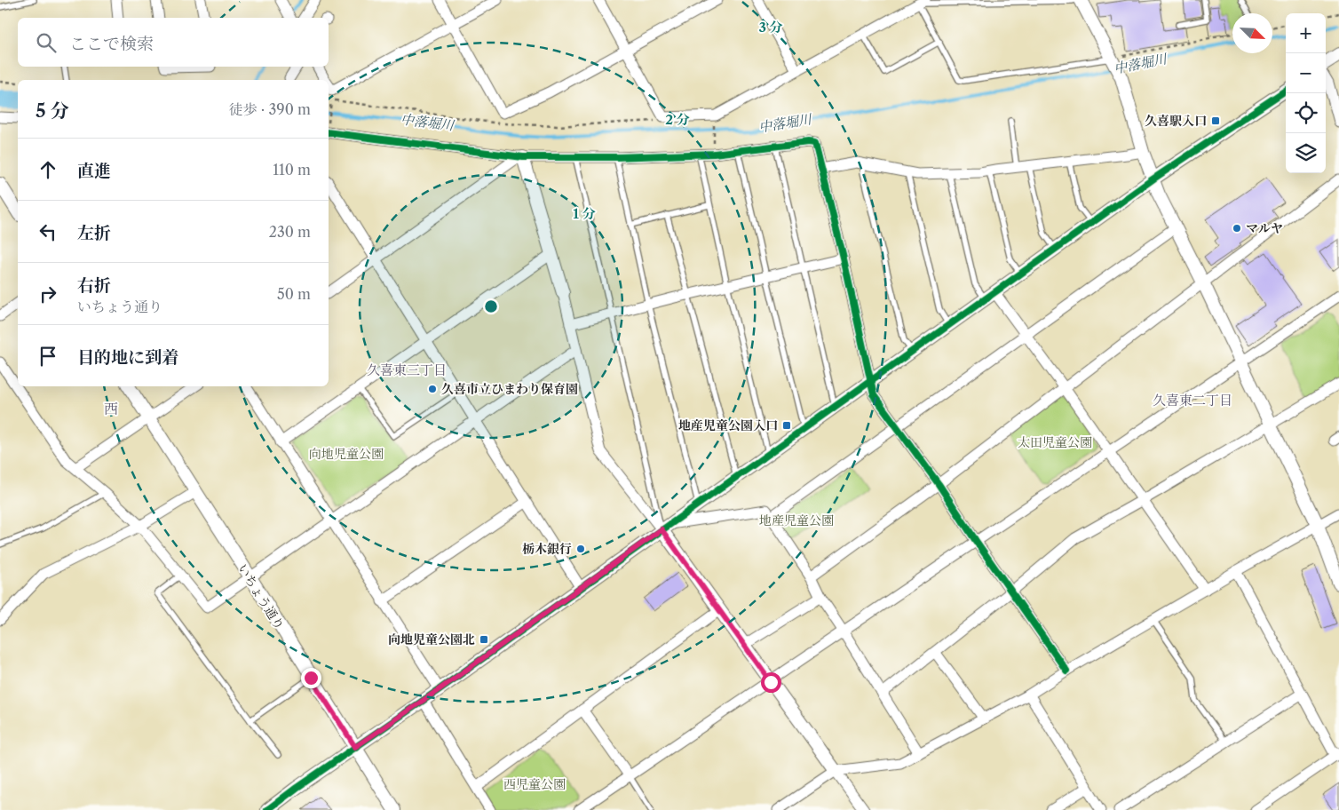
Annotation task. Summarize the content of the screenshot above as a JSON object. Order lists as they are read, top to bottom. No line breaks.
{"streets":{"street":["いちょう通り"]},"districts":["久喜東三丁目","久喜東二丁目","西"],"water":["中落堀川"],"parks":["太田児童公園","向地児童公園","地産児童公園","西児童公園"],"places":{"transit":["久喜駅入口","地産児童公園入口","向地児童公園北"],"other":["マルヤ","久喜市立ひまわり保育園","栃木銀行"]},"north":"bottom right","page":{"map_buttons":["+","−"],"search":"ここで検索","heading":["5 分","徒歩 · 390 m"],"list":[["直進","110 m"],["左折","230 m"],["右折","いちょう通り","50 m"],"目的地に到着"]},"rings":["3 分","2 分","1 分"]}
